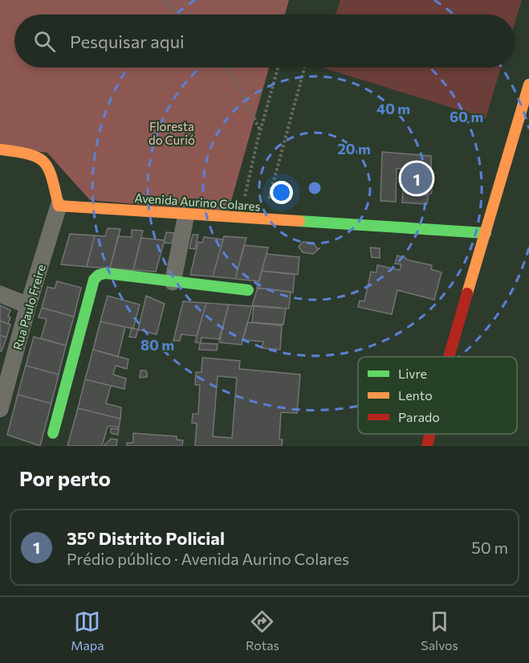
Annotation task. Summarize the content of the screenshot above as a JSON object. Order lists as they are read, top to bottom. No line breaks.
{"streets":{"street":["Avenida Aurino Colares","Rua Paulo Freire"]},"crossings":[["Avenida Aurino Colares","Rua Paulo Freire"]],"parks":["Floresta do Curió"],"legend":["Livre","Lento","Parado"],"page":{"search":"Pesquisar aqui","pins":"1","heading":"Por perto","list":[{"mark":"1","name":"35º Distrito Policial","note":"Prédio público · Avenida Aurino Colares","value":"50 m"}],"nav":["Mapa","Rotas","Salvos"]},"rings":["40 m","60 m","20 m","80 m"]}
